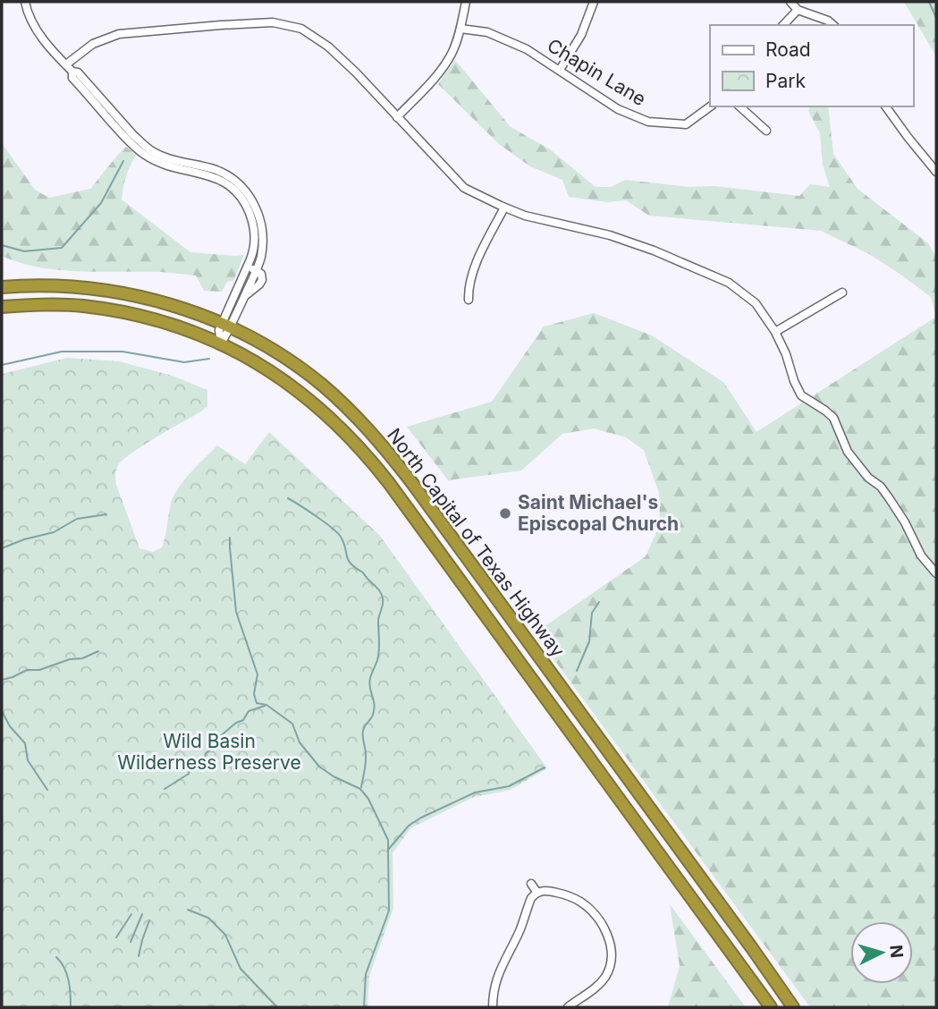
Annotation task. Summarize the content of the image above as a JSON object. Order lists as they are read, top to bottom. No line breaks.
{"streets":{"highway":["North Capital of Texas Highway"],"street":["Chapin Lane"]},"parks":["Wild Basin Wilderness Preserve"],"places":["Saint Michael's Episcopal Church"],"legend":["Road","Park"],"north":"right"}
